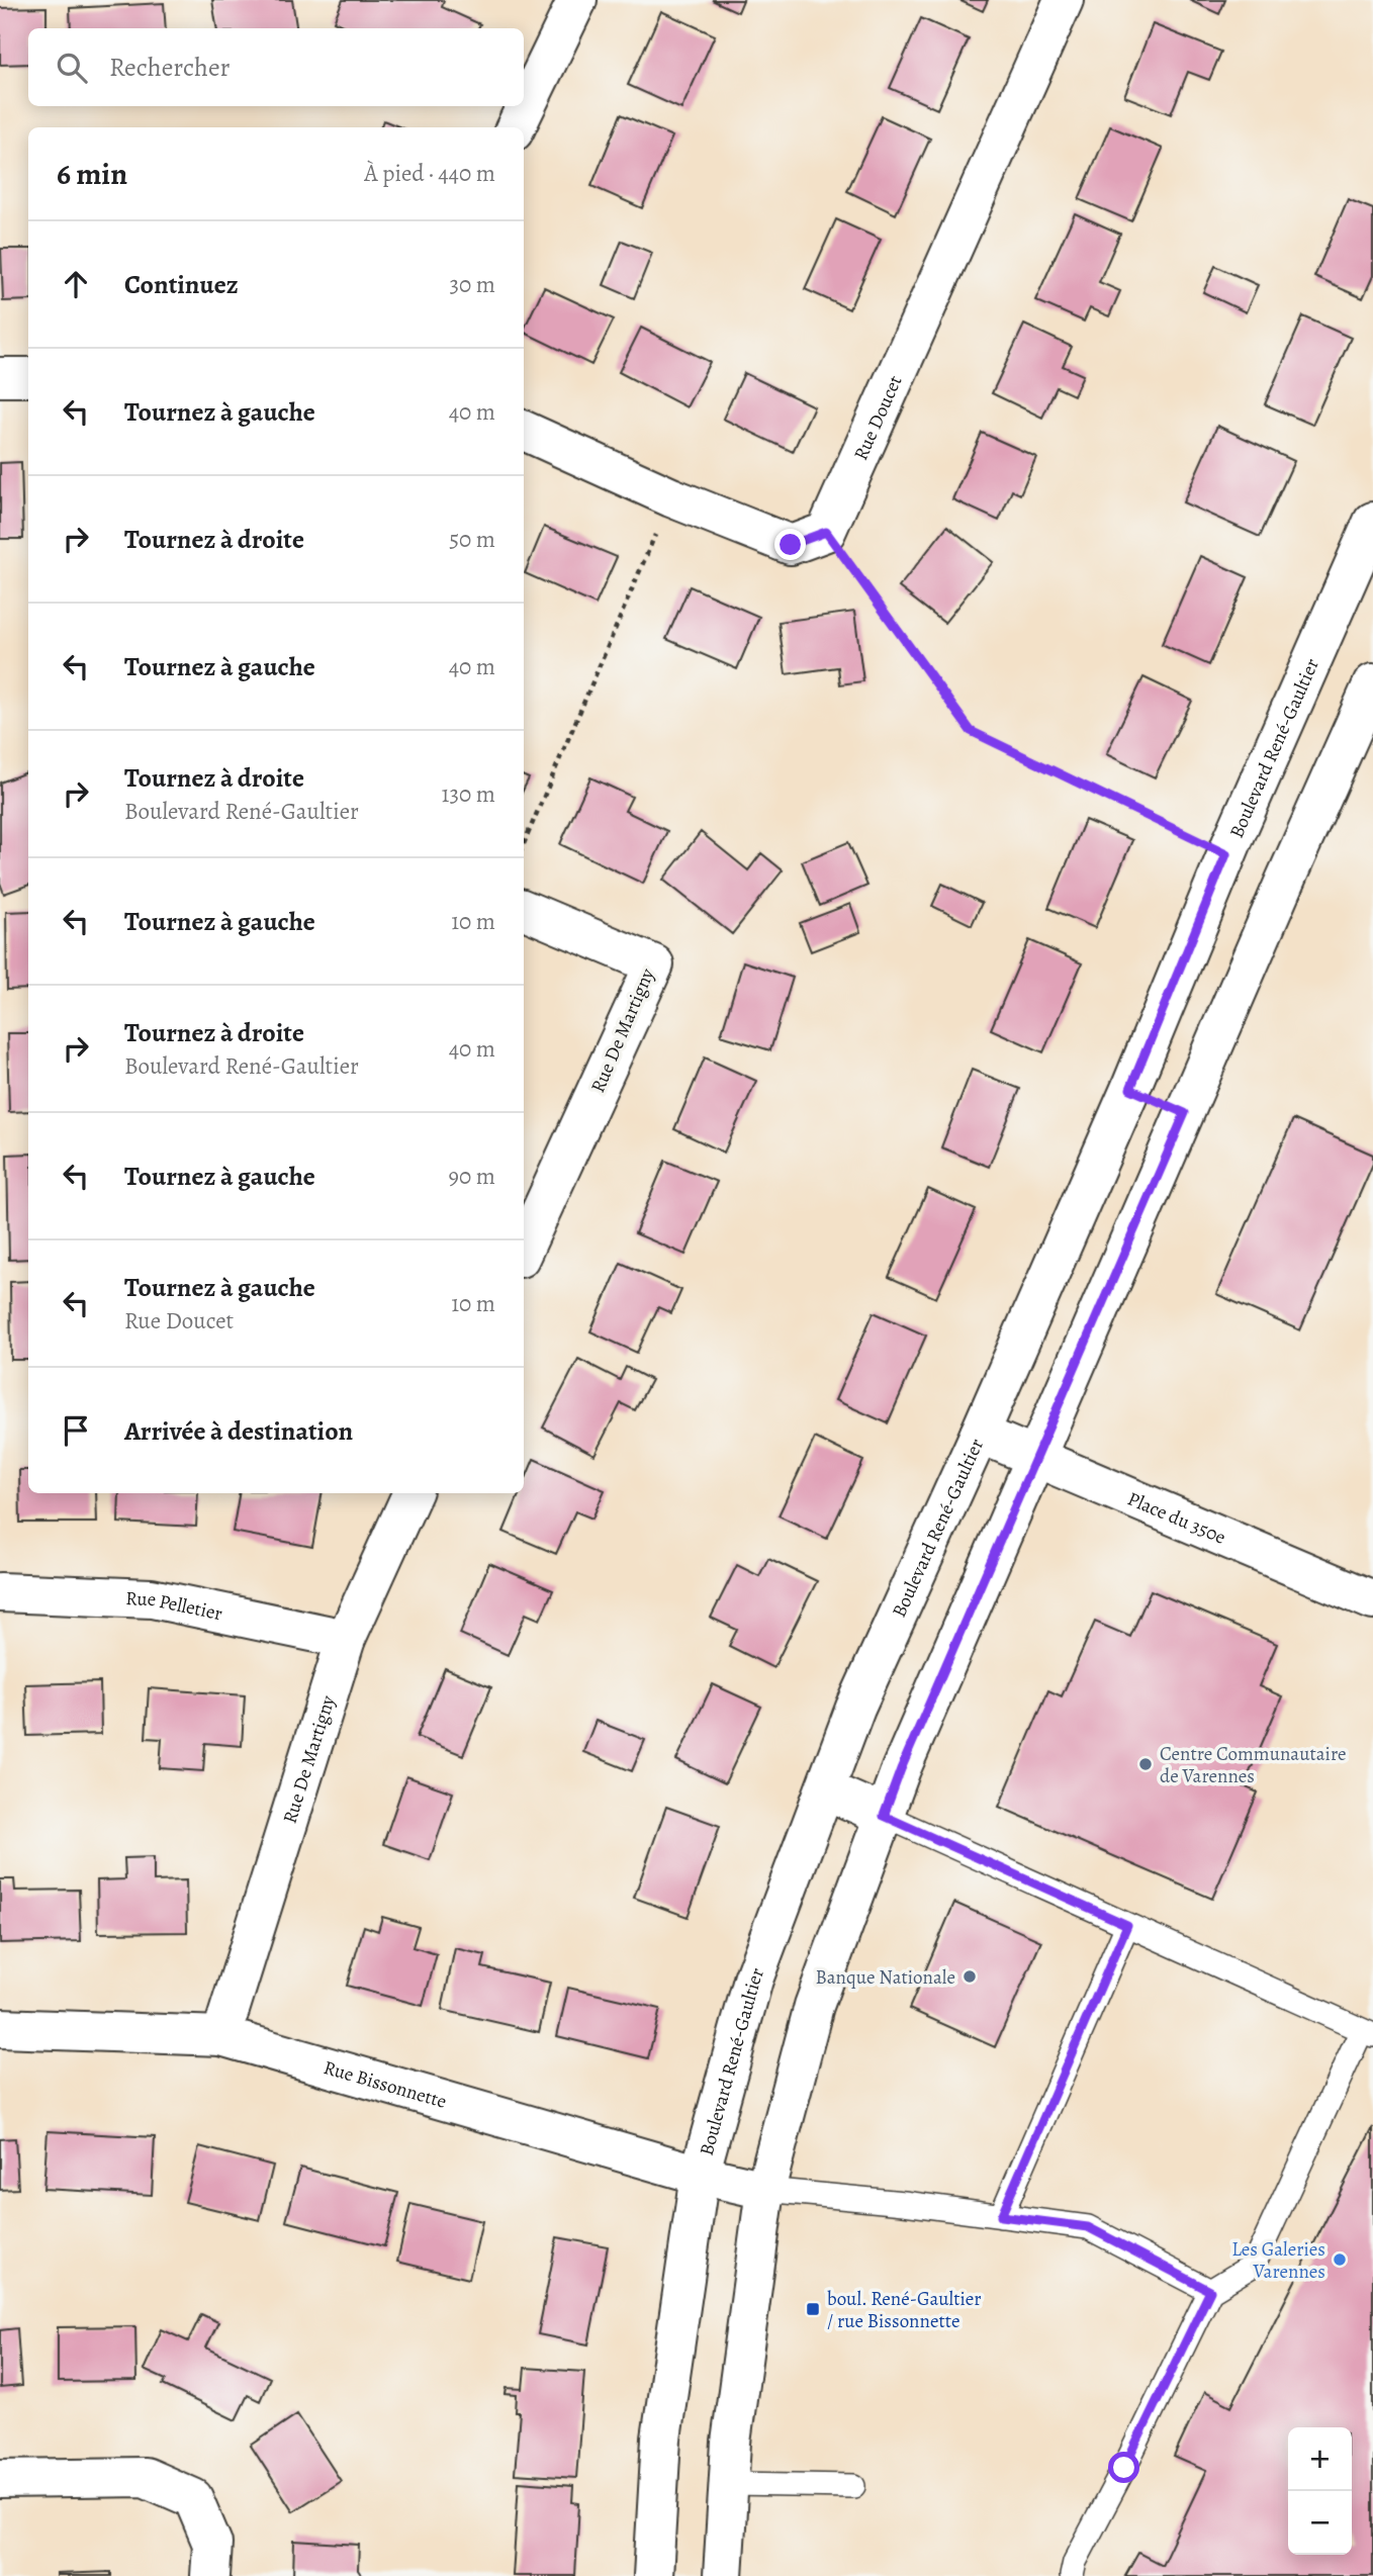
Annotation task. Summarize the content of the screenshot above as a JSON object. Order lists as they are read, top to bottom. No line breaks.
{"streets":{"street":["Rue Doucet","Boulevard René-Gaultier","Rue De Martigny","Place du 350e","Rue Pelletier","Rue Bissonnette"]},"crossings":[["Boulevard René-Gaultier","Place du 350e"],["Boulevard René-Gaultier","Rue Bissonnette"],["Rue De Martigny","Rue Pelletier"],["Rue De Martigny","Rue Bissonnette"]],"places":{"other":["Centre Communautaire de Varennes","Banque Nationale","Les Galeries Varennes"],"transit":["boul. René-Gaultier / rue Bissonnette"]},"page":{"search":"Rechercher","heading":["6 min","À pied · 440 m"],"list":[["Continuez","30 m"],["Tournez à gauche","40 m"],["Tournez à droite","50 m"],["Tournez à gauche","40 m"],["Tournez à droite","Boulevard René-Gaultier","130 m"],["Tournez à gauche","10 m"],["Tournez à droite","Boulevard René-Gaultier","40 m"],["Tournez à gauche","90 m"],["Tournez à gauche","Rue Doucet","10 m"],"Arrivée à destination"],"map_buttons":["+","−"]}}
